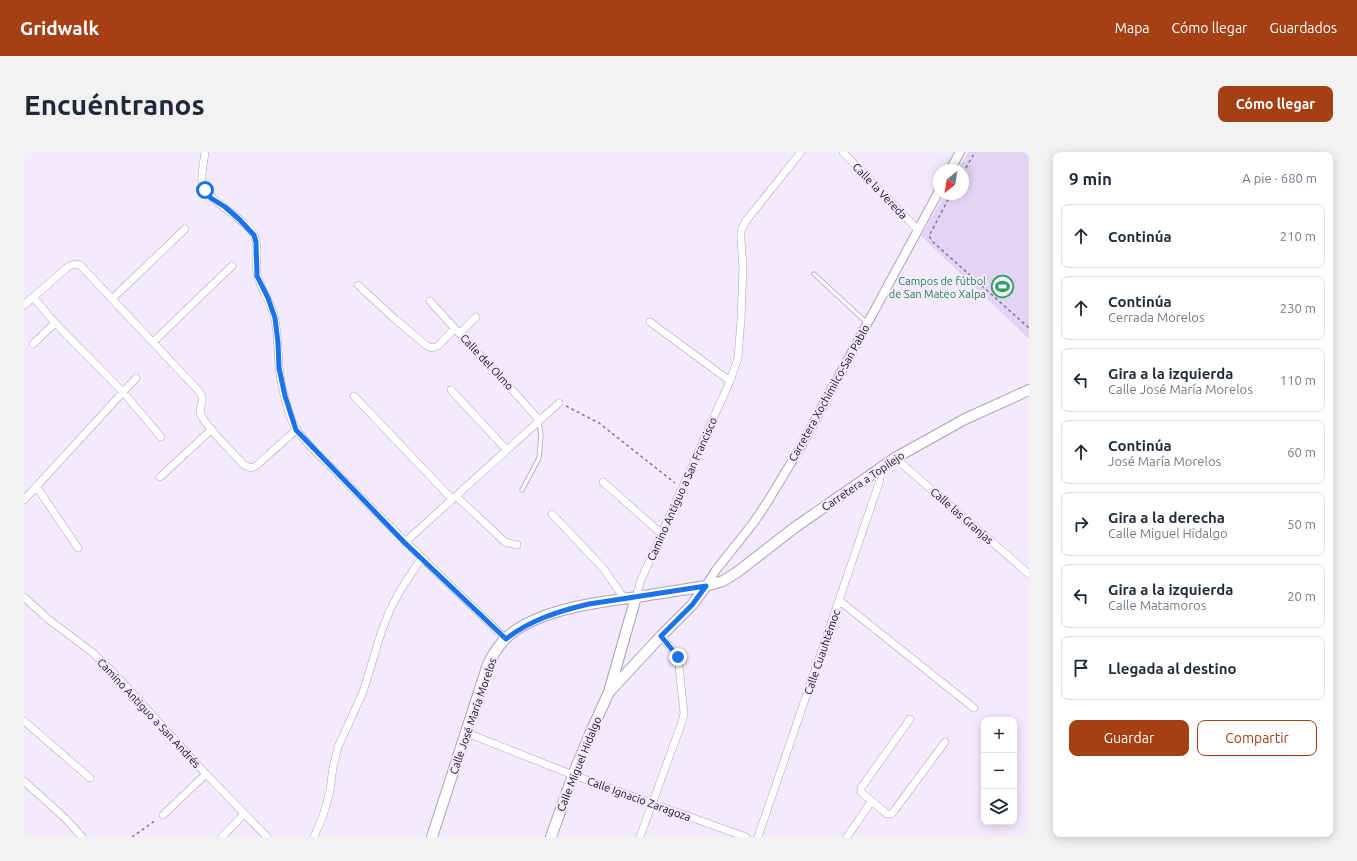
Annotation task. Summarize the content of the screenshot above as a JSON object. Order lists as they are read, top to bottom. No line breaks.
{"streets":{"main road":["Carretera a Topilejo","Calle José María Morelos","Calle Miguel Hidalgo"],"street":["Calle la Vereda","Calle del Olmo","Carretera Xochimilco-San Pablo","Camino Antiguo a San Francisco","Calle las Granjas","Calle Cuauhtémoc","Camino Antiguo a San Andrés","Calle Ignacio Zaragoza"]},"crossings":[["Calle la Vereda","Carretera Xochimilco-San Pablo"],["Carretera Xochimilco-San Pablo","Carretera a Topilejo"],["Carretera Xochimilco-San Pablo","Calle Miguel Hidalgo"],["Carretera a Topilejo","Camino Antiguo a San Francisco"],["Carretera a Topilejo","Calle las Granjas"],["Carretera a Topilejo","Calle Cuauhtémoc"],["Carretera a Topilejo","Calle José María Morelos"],["Carretera a Topilejo","Calle Miguel Hidalgo"],["Camino Antiguo a San Francisco","Calle José María Morelos"],["Camino Antiguo a San Francisco","Calle Miguel Hidalgo"],["Calle José María Morelos","Calle Miguel Hidalgo"],["Calle José María Morelos","Calle Ignacio Zaragoza"],["Calle Miguel Hidalgo","Calle Ignacio Zaragoza"]],"places":{"sports":["Campos de fútbol de San Mateo Xalpa"]},"north":"bottom left","page":{"header":"Gridwalk","nav":["Mapa","Cómo llegar","Guardados"],"buttons":["Cómo llegar",["Guardar","Compartir"]],"title":"Encuéntranos","heading":["9 min","A pie · 680 m"],"list":[["Continúa","210 m"],["Continúa","Cerrada Morelos","230 m"],["Gira a la izquierda","Calle José María Morelos","110 m"],["Continúa","José María Morelos","60 m"],["Gira a la derecha","Calle Miguel Hidalgo","50 m"],["Gira a la izquierda","Calle Matamoros","20 m"],"Llegada al destino"],"map_buttons":["+","−"]}}
